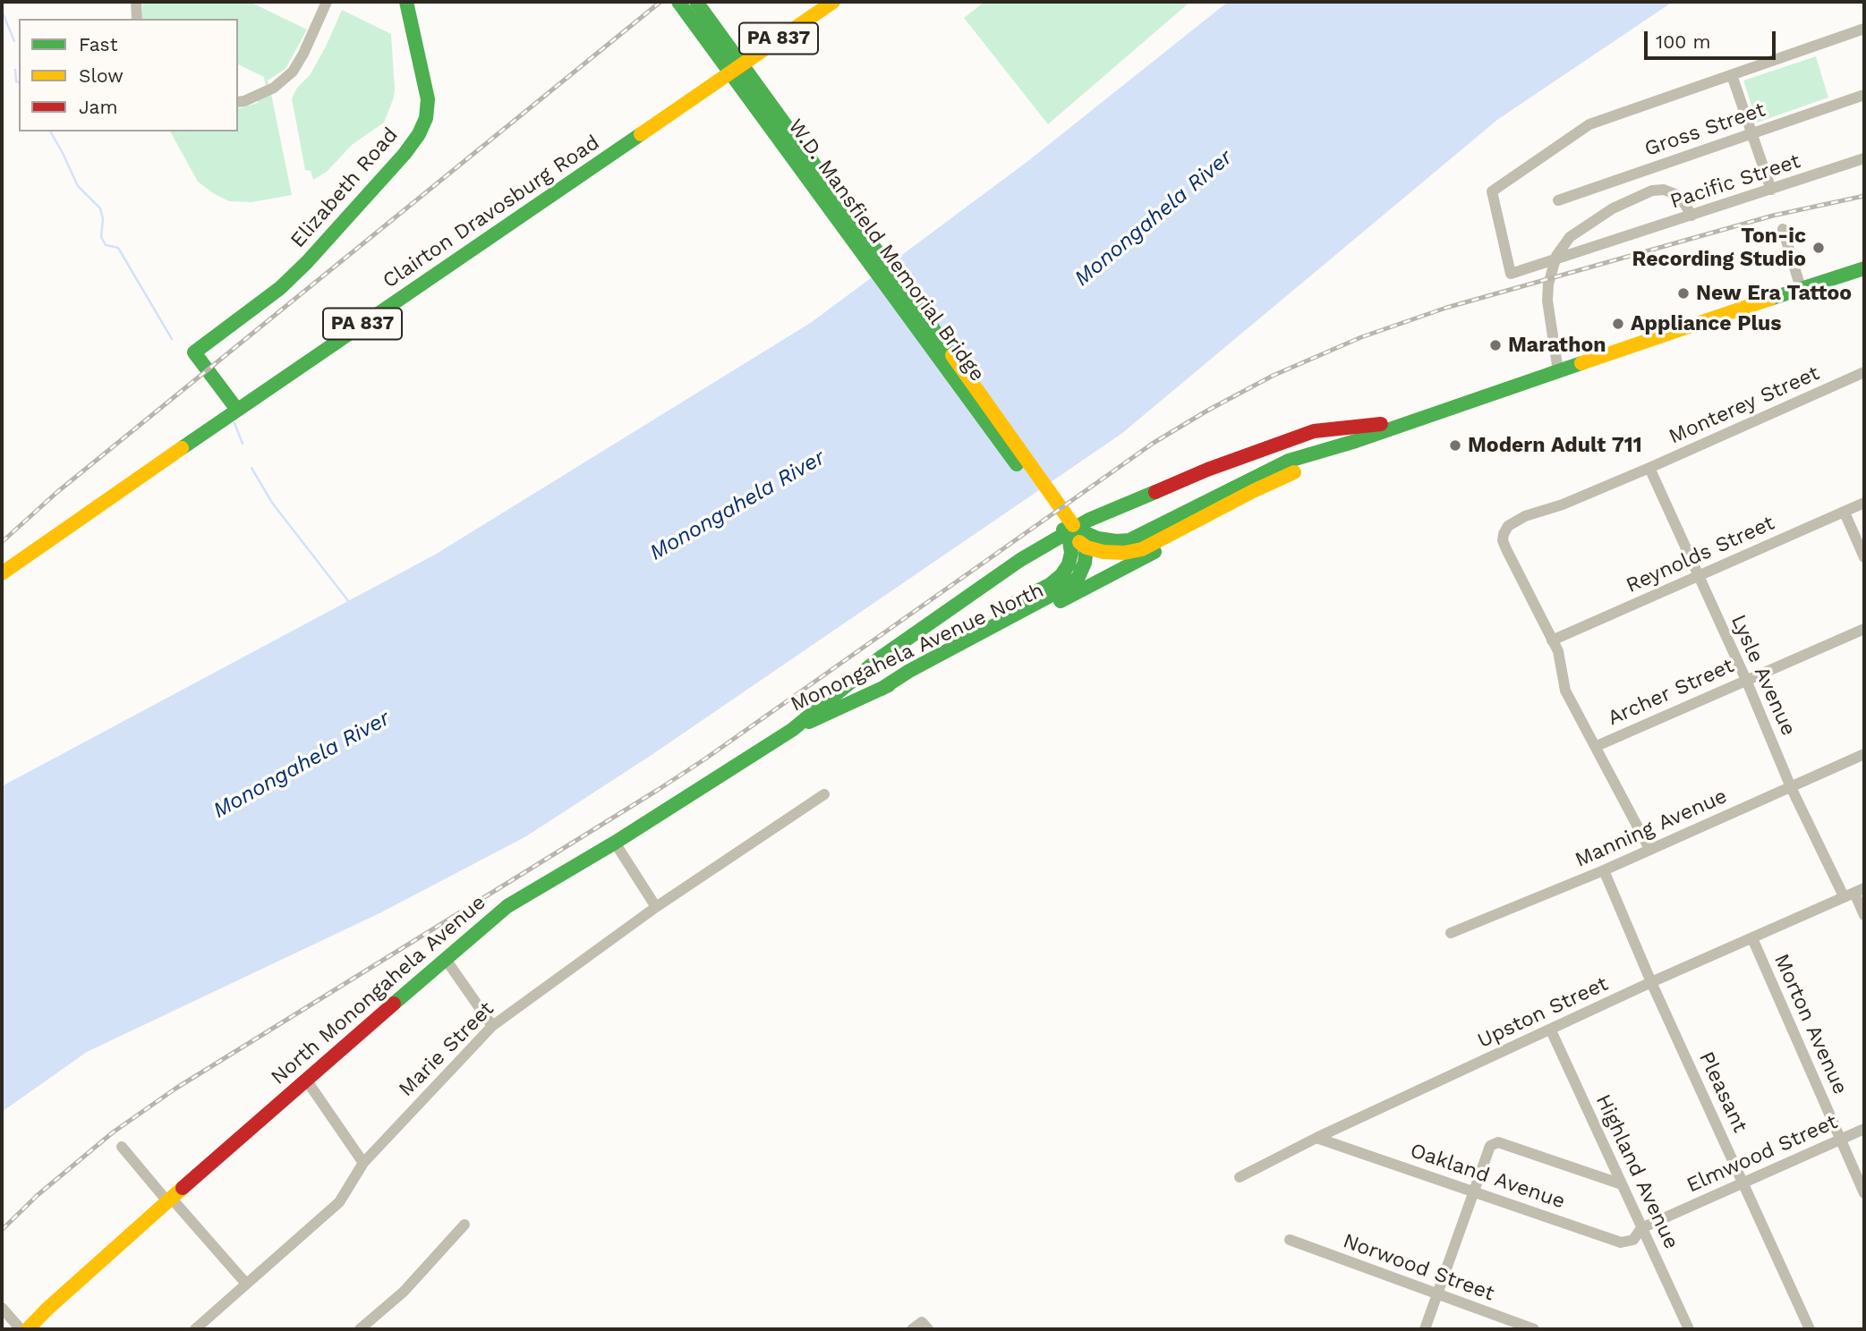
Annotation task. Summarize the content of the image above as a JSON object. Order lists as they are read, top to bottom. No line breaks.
{"streets":{"main road":["PA 837","Elizabeth Road","Clairton Dravosburg Road","W.D. Mansfield Memorial Bridge","Monongahela Avenue North","North Monongahela Avenue"],"street":["Gross Street","Pacific Street","Monterey Street","Reynolds Street","Lysle Avenue","Archer Street","Manning Avenue","Upston Street","Morton Avenue","Marie Street","Pleasant","Elmwood Street","Highland Avenue","Oakland Avenue","Norwood Street"]},"crossings":[["PA 837","Clairton Dravosburg Road"],["PA 837","W.D. Mansfield Memorial Bridge"],["Elizabeth Road","Clairton Dravosburg Road"],["Clairton Dravosburg Road","W.D. Mansfield Memorial Bridge"],["Monterey Street","Reynolds Street"],["Monterey Street","Lysle Avenue"],["Reynolds Street","Lysle Avenue"],["Monongahela Avenue North","North Monongahela Avenue"],["Lysle Avenue","Archer Street"],["Lysle Avenue","Manning Avenue"],["Lysle Avenue","Upston Street"],["Manning Avenue","Pleasant"],["Upston Street","Morton Avenue"],["Upston Street","Pleasant"],["Upston Street","Highland Avenue"],["Upston Street","Oakland Avenue"],["Morton Avenue","Elmwood Street"],["Pleasant","Elmwood Street"],["Elmwood Street","Highland Avenue"],["Elmwood Street","Oakland Avenue"],["Highland Avenue","Oakland Avenue"]],"water":["Monongahela River"],"places":["Ton-ic Recording Studio","New Era Tattoo","Appliance Plus","Marathon","Modern Adult 711"],"legend":["Fast","Slow","Jam"],"scale_bar":"100 m"}
